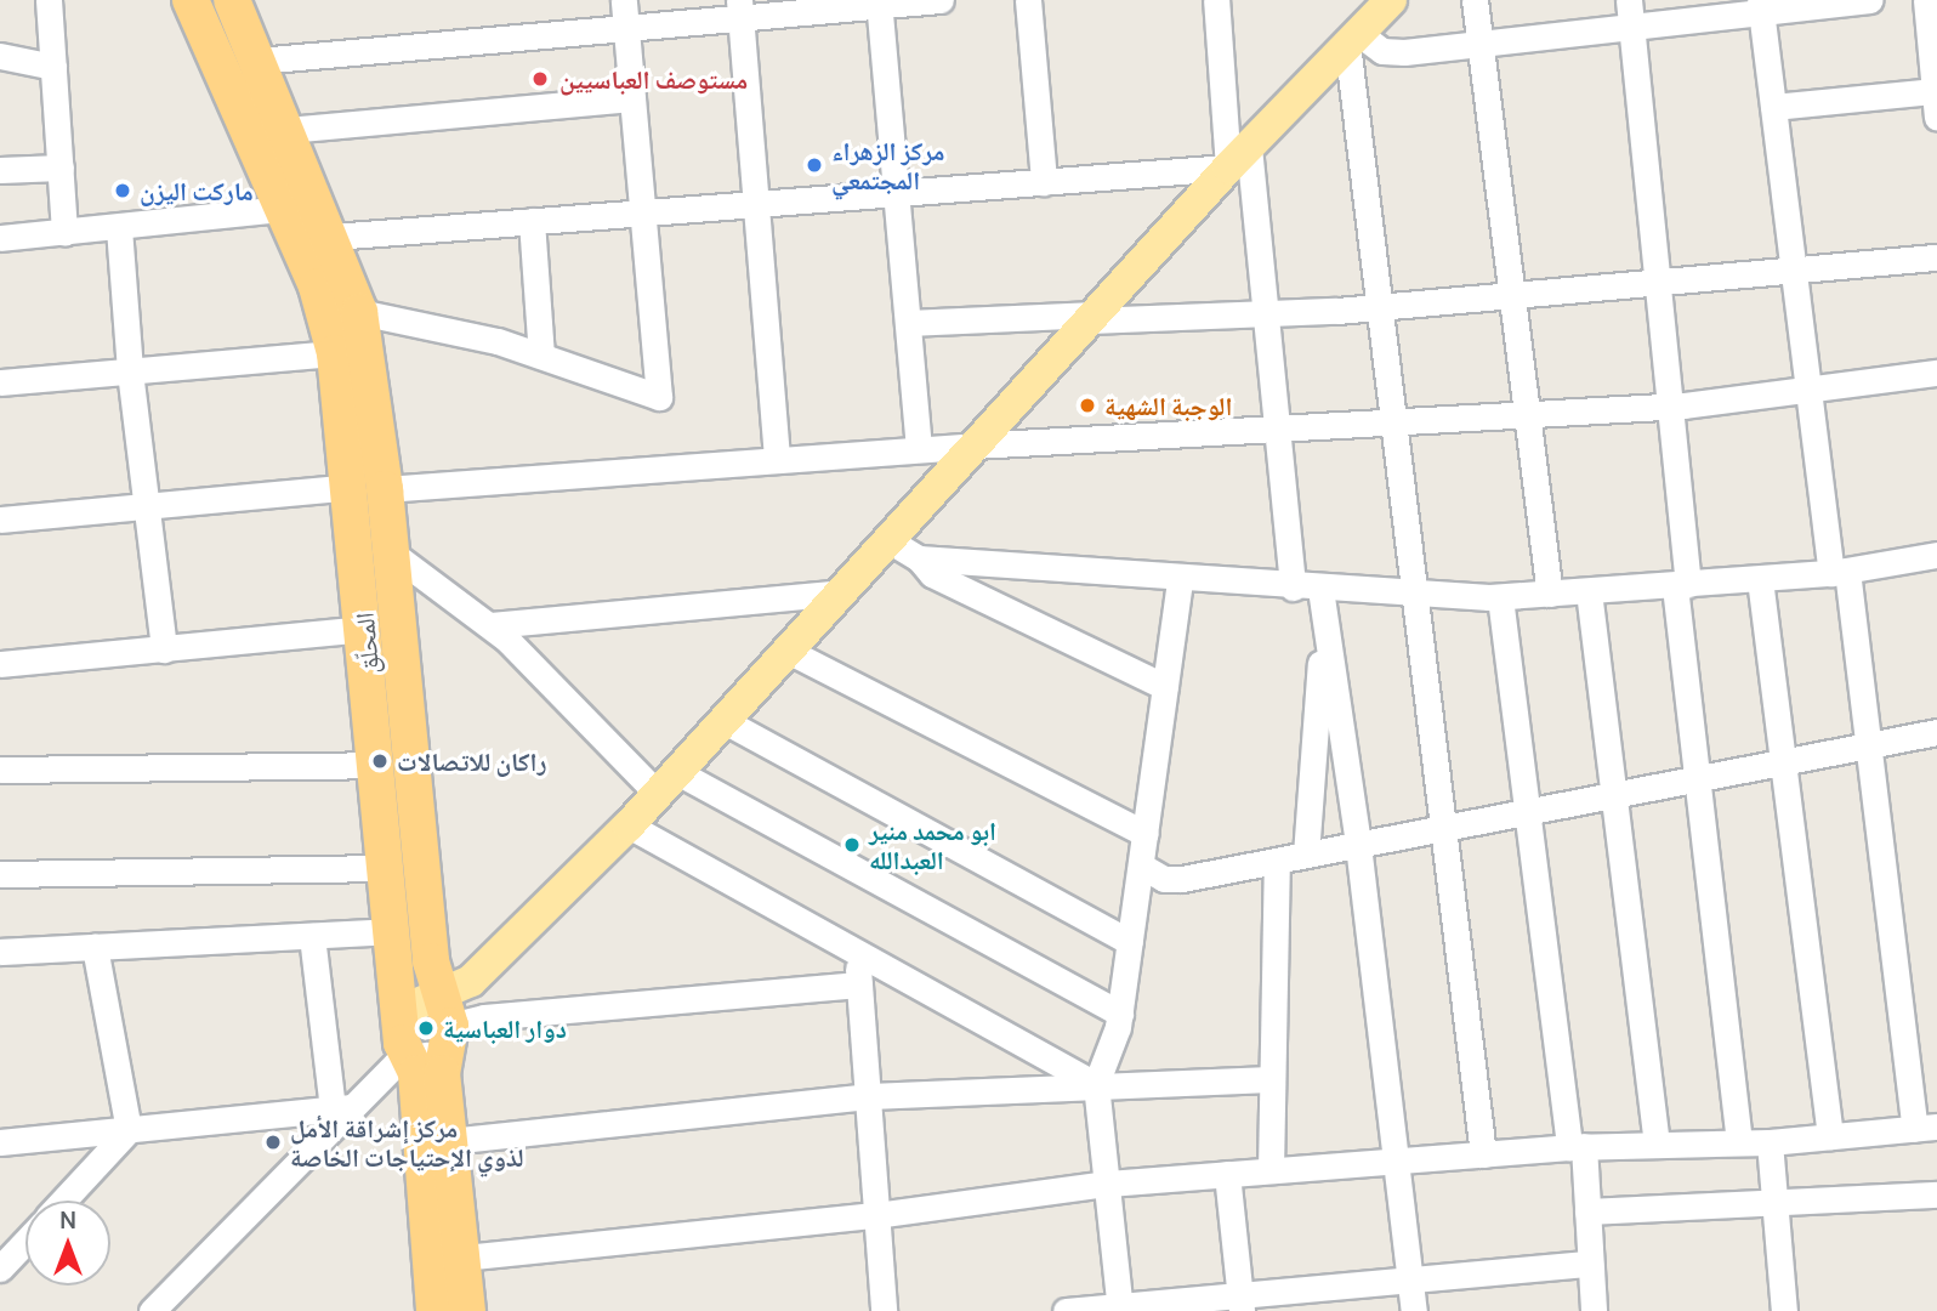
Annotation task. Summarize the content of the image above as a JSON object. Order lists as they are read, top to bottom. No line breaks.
{"streets":{"highway":["المحلّق"]},"places":["مستوصف العباسيين","مركز الزهراء المجتمعي","ماركت اليزن","الوجبة الشهية","راكان للاتصالات","ابو محمد منير العبدالله","دوار العباسية","مركز إشراقة الأمل لذوي الإحتياجات الخاصة"],"north":"top"}
